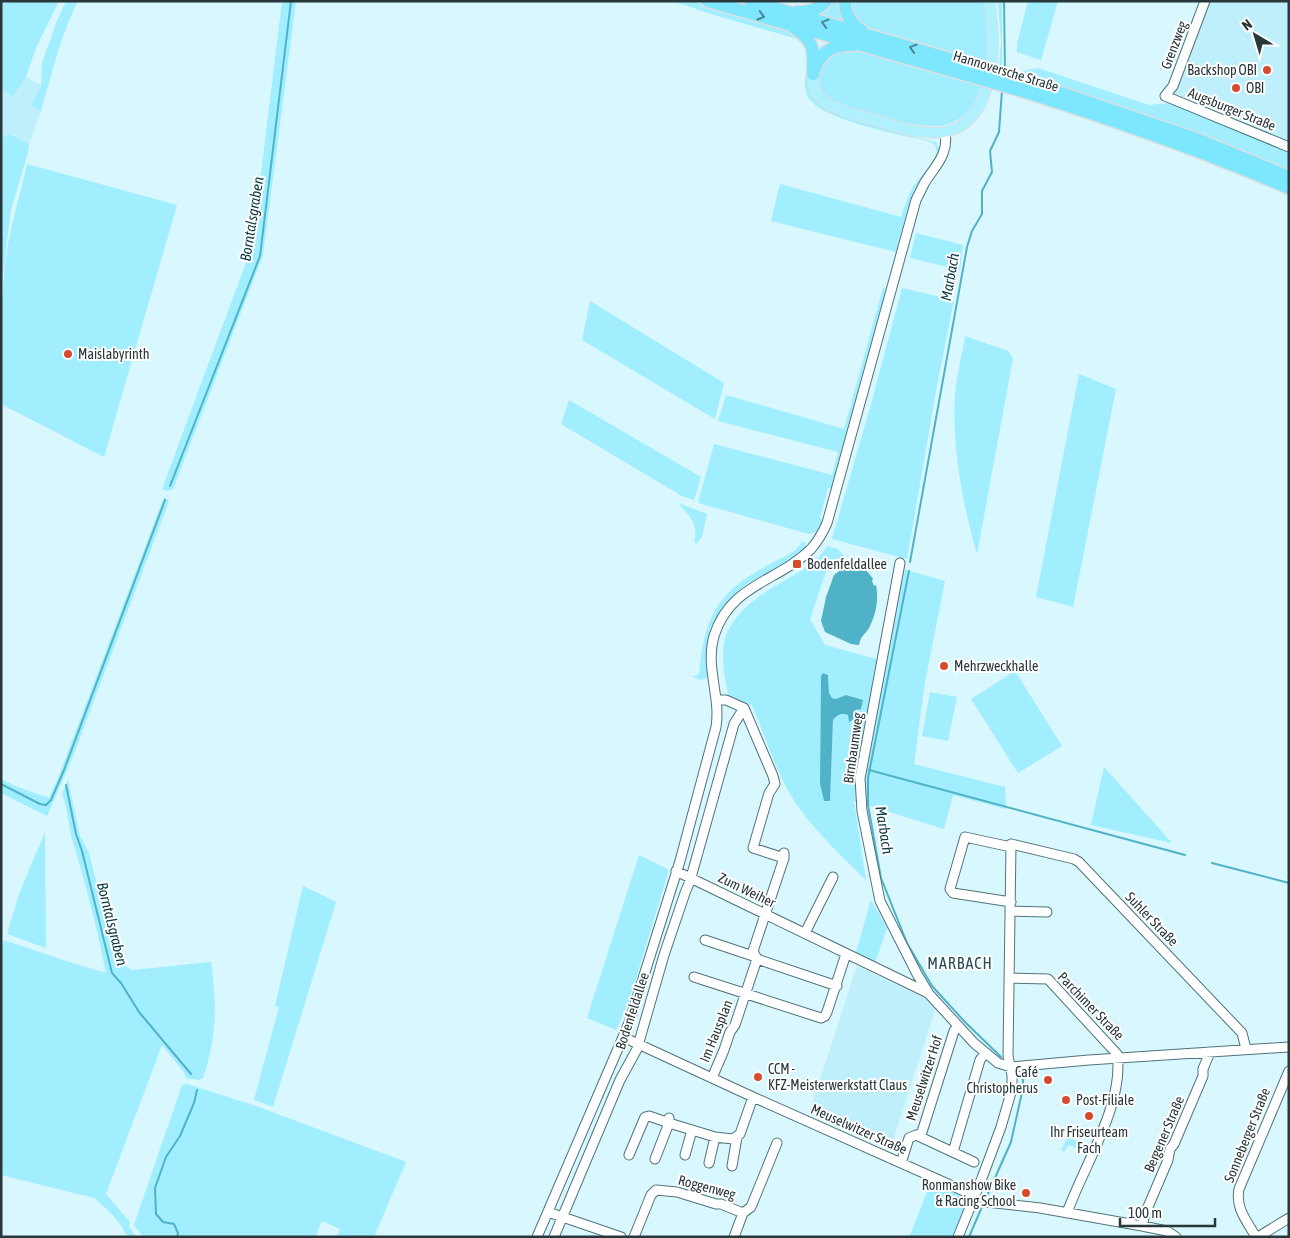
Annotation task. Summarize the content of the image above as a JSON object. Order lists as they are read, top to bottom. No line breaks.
{"streets":{"highway":["Hannoversche Straße"],"street":["Grenzweg","Augsburger Straße","Birnbaumweg","Zum Weiher","Suhler Straße","Parchimer Straße","Bodenfeldallee","Im Hausplan","Meuselwitzer Hof","Meuselwitzer Straße","Bergener Straße","Sonneberger Straße","Roggenweg"]},"crossings":[["Grenzweg","Augsburger Straße"],["Birnbaumweg","Zum Weiher"],["Birnbaumweg","Meuselwitzer Hof"],["Zum Weiher","Bodenfeldallee"],["Zum Weiher","Im Hausplan"],["Bodenfeldallee","Im Hausplan"],["Bodenfeldallee","Meuselwitzer Straße"],["Im Hausplan","Meuselwitzer Straße"],["Meuselwitzer Hof","Meuselwitzer Straße"]],"districts":["MARBACH"],"water":["Borntalsgraben","Marbach"],"places":{"other":["Backshop OBI","OBI","Maislabyrinth","Mehrzweckhalle","CCM - KFZ-Meisterwerkstatt Claus","Café Christopherus","Post-Filiale","Ihr Friseurteam Fach","Ronmanshow Bike & Racing School"],"transit":["Bodenfeldallee"]},"scale_bar":"100 m","north":"top left"}
